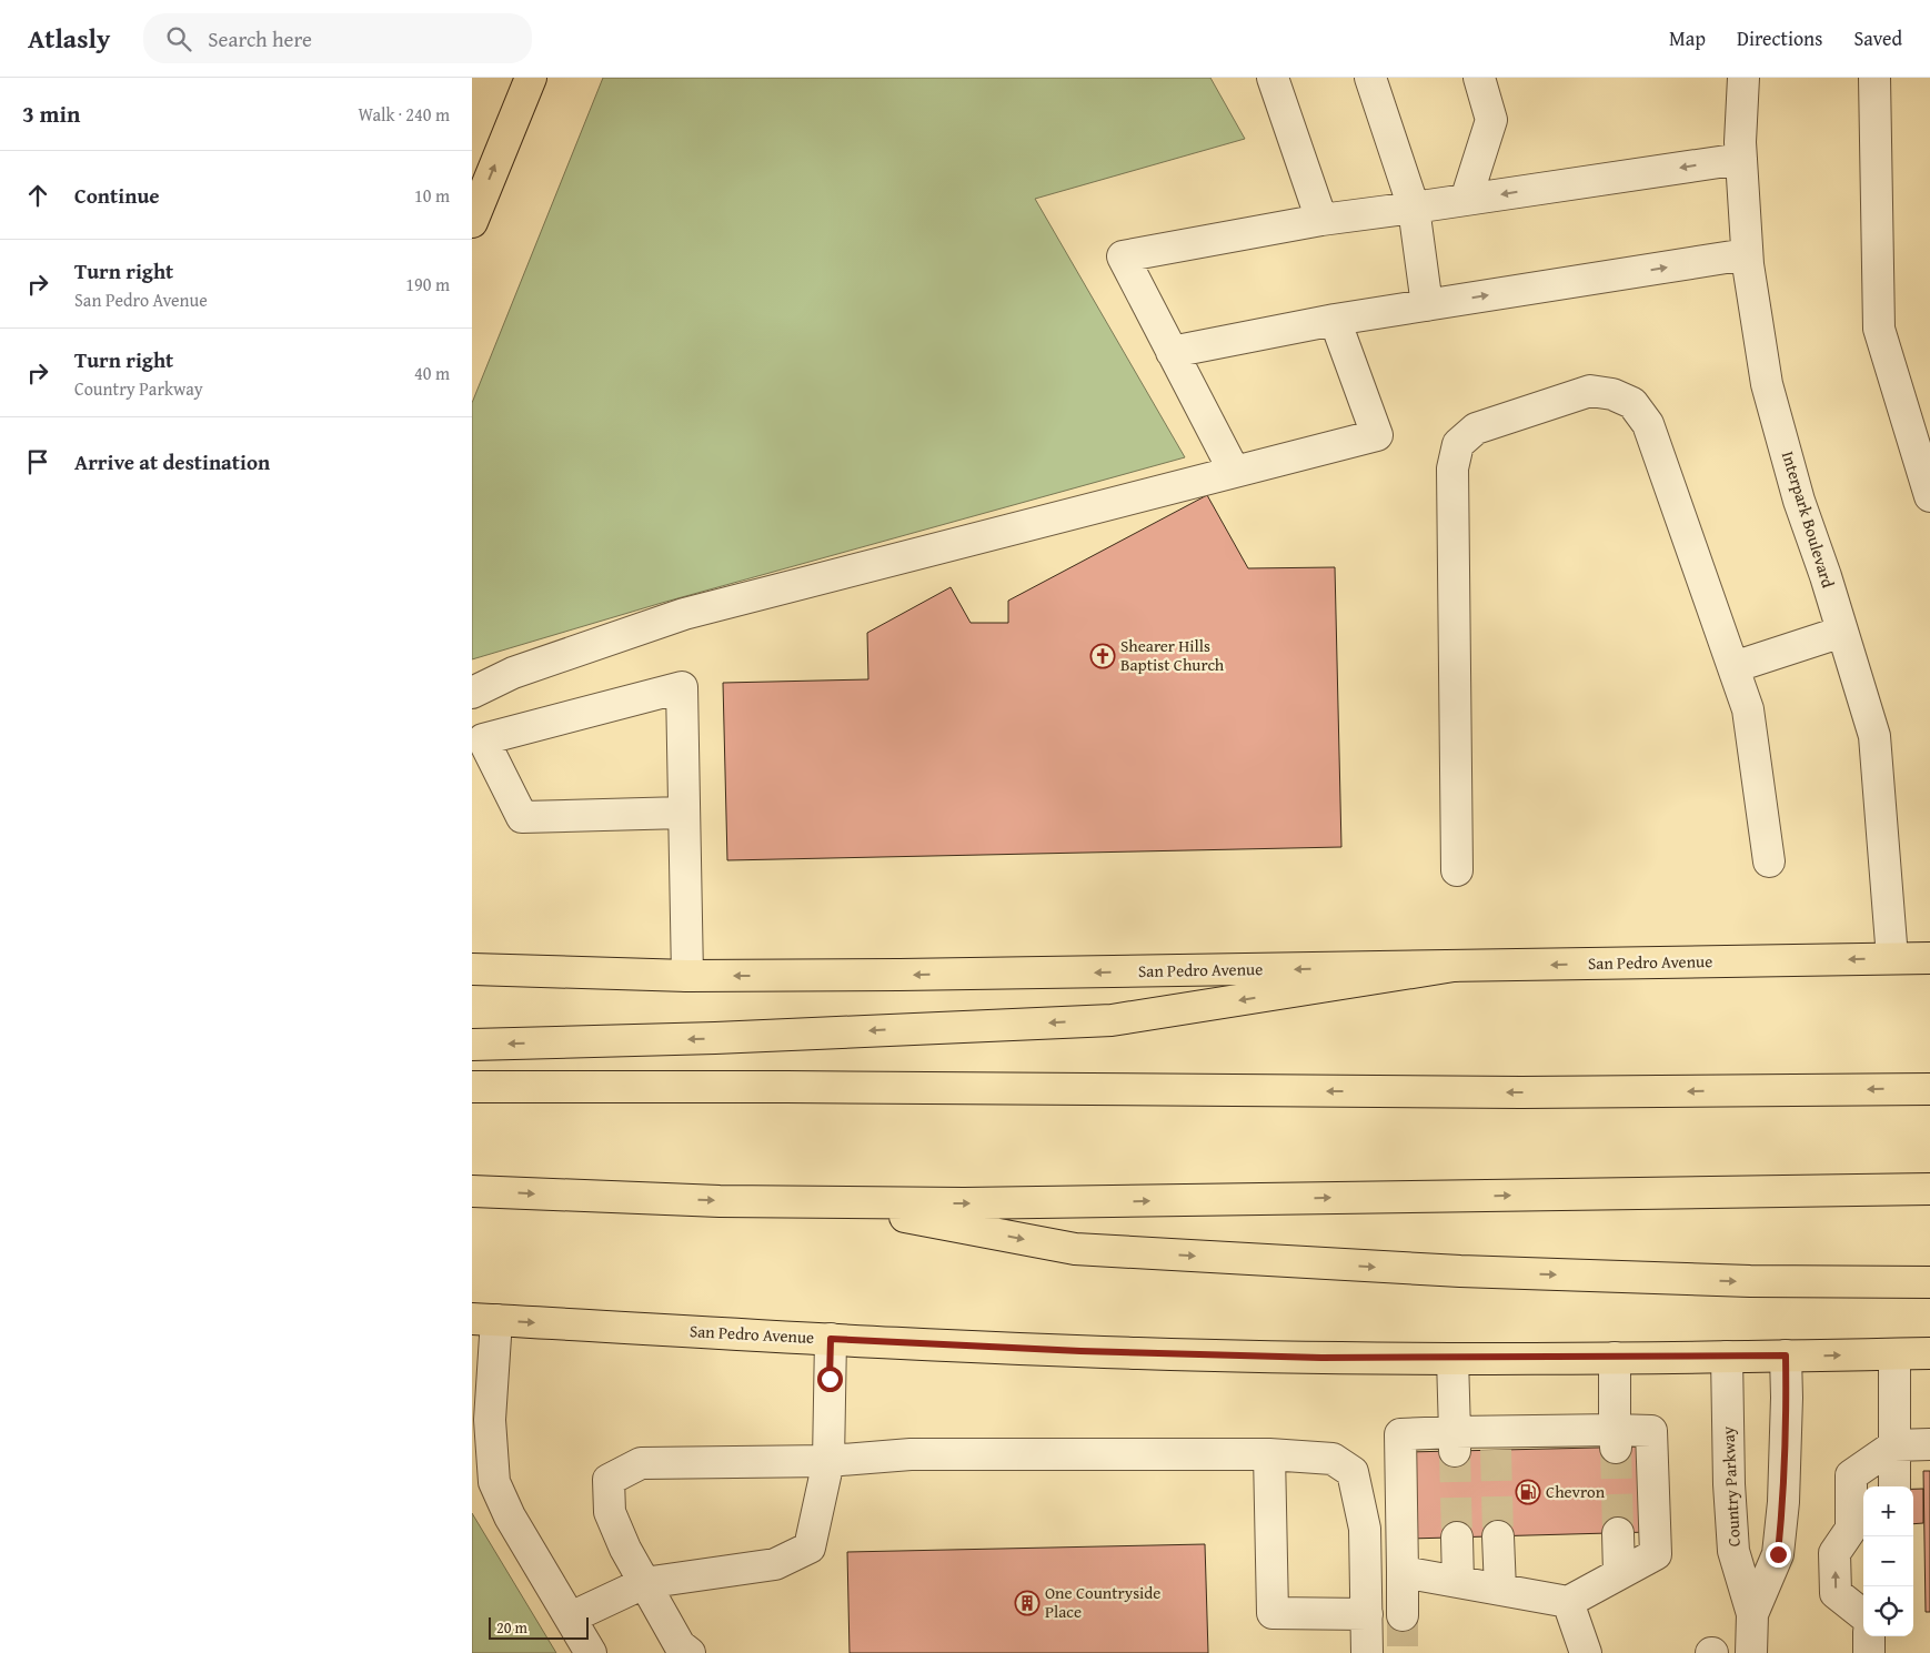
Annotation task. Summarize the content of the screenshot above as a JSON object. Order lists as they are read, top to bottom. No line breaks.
{"streets":{"main road":["San Pedro Avenue"],"street":["Interpark Boulevard","Country Parkway"]},"crossings":[["Interpark Boulevard","San Pedro Avenue"],["San Pedro Avenue","Country Parkway"]],"places":{"church":["Shearer Hills Baptist Church"],"fuel station":["Chevron"],"building":["One Countryside Place"]},"scale_bar":"20 m","page":{"header":"Atlasly","search":"Search here","nav":["Map","Directions","Saved"],"heading":["3 min","Walk · 240 m"],"list":[["Continue","10 m"],["Turn right","San Pedro Avenue","190 m"],["Turn right","Country Parkway","40 m"],"Arrive at destination"],"map_buttons":["+","−"],"scale":"20 m"}}
